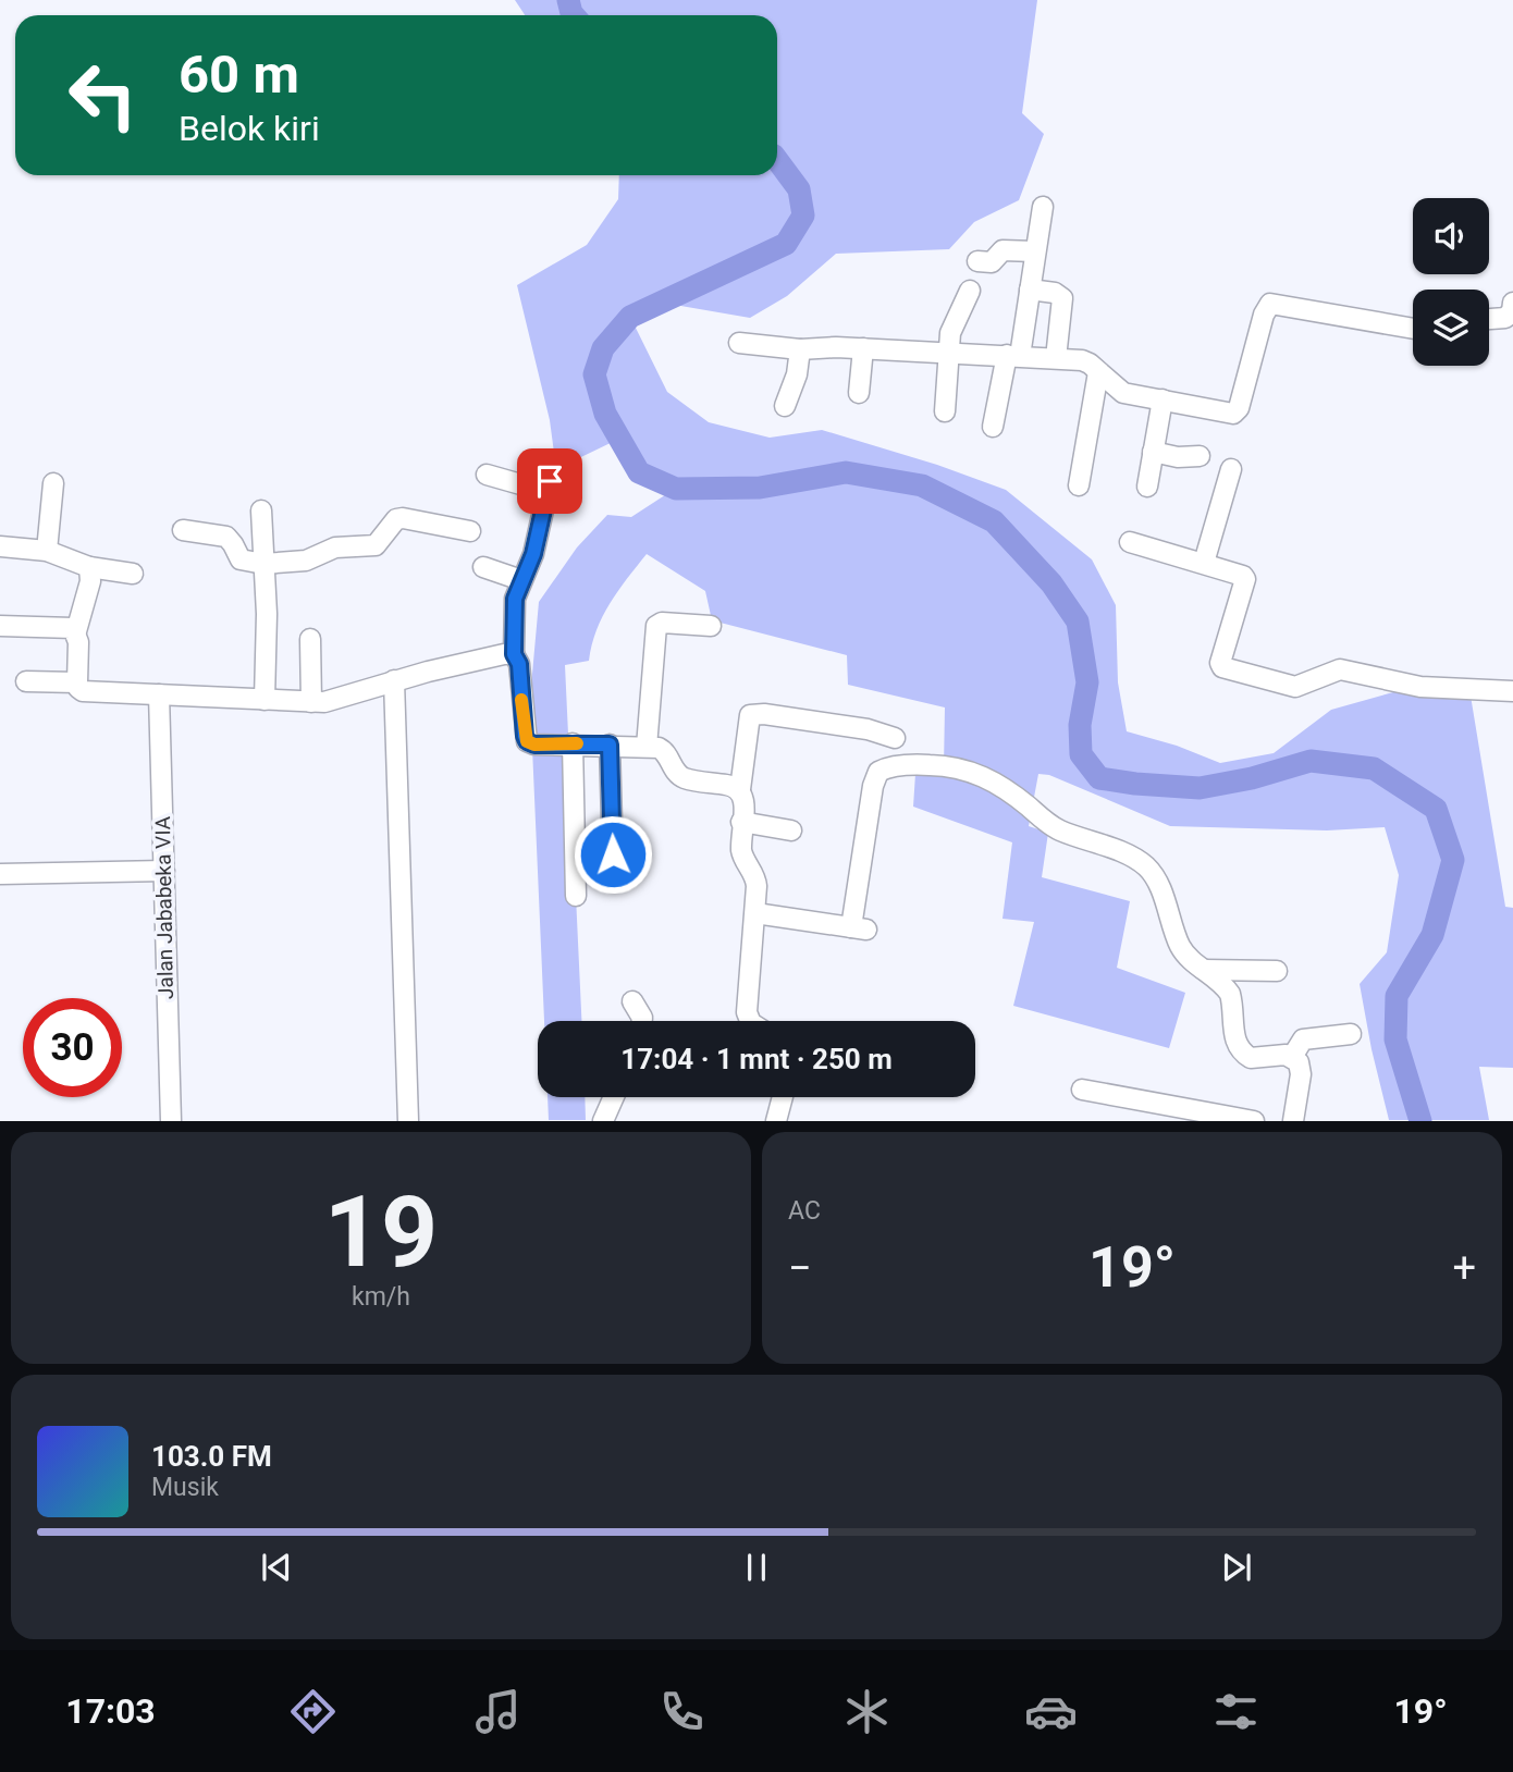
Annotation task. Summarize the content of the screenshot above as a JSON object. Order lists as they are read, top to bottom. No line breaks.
{"streets":{"street":["Jalan Jababeka VIA"]},"page":{"turn":["60 m","Belok kiri"],"limit":"30","trip":"17:04 · 1 mnt · 250 m","tile":[["19","km/h"],"AC"],"heat":["−","19°","+"],"song":["103.0 FM","Musik"],"tabs":["17:03","19°"]}}
